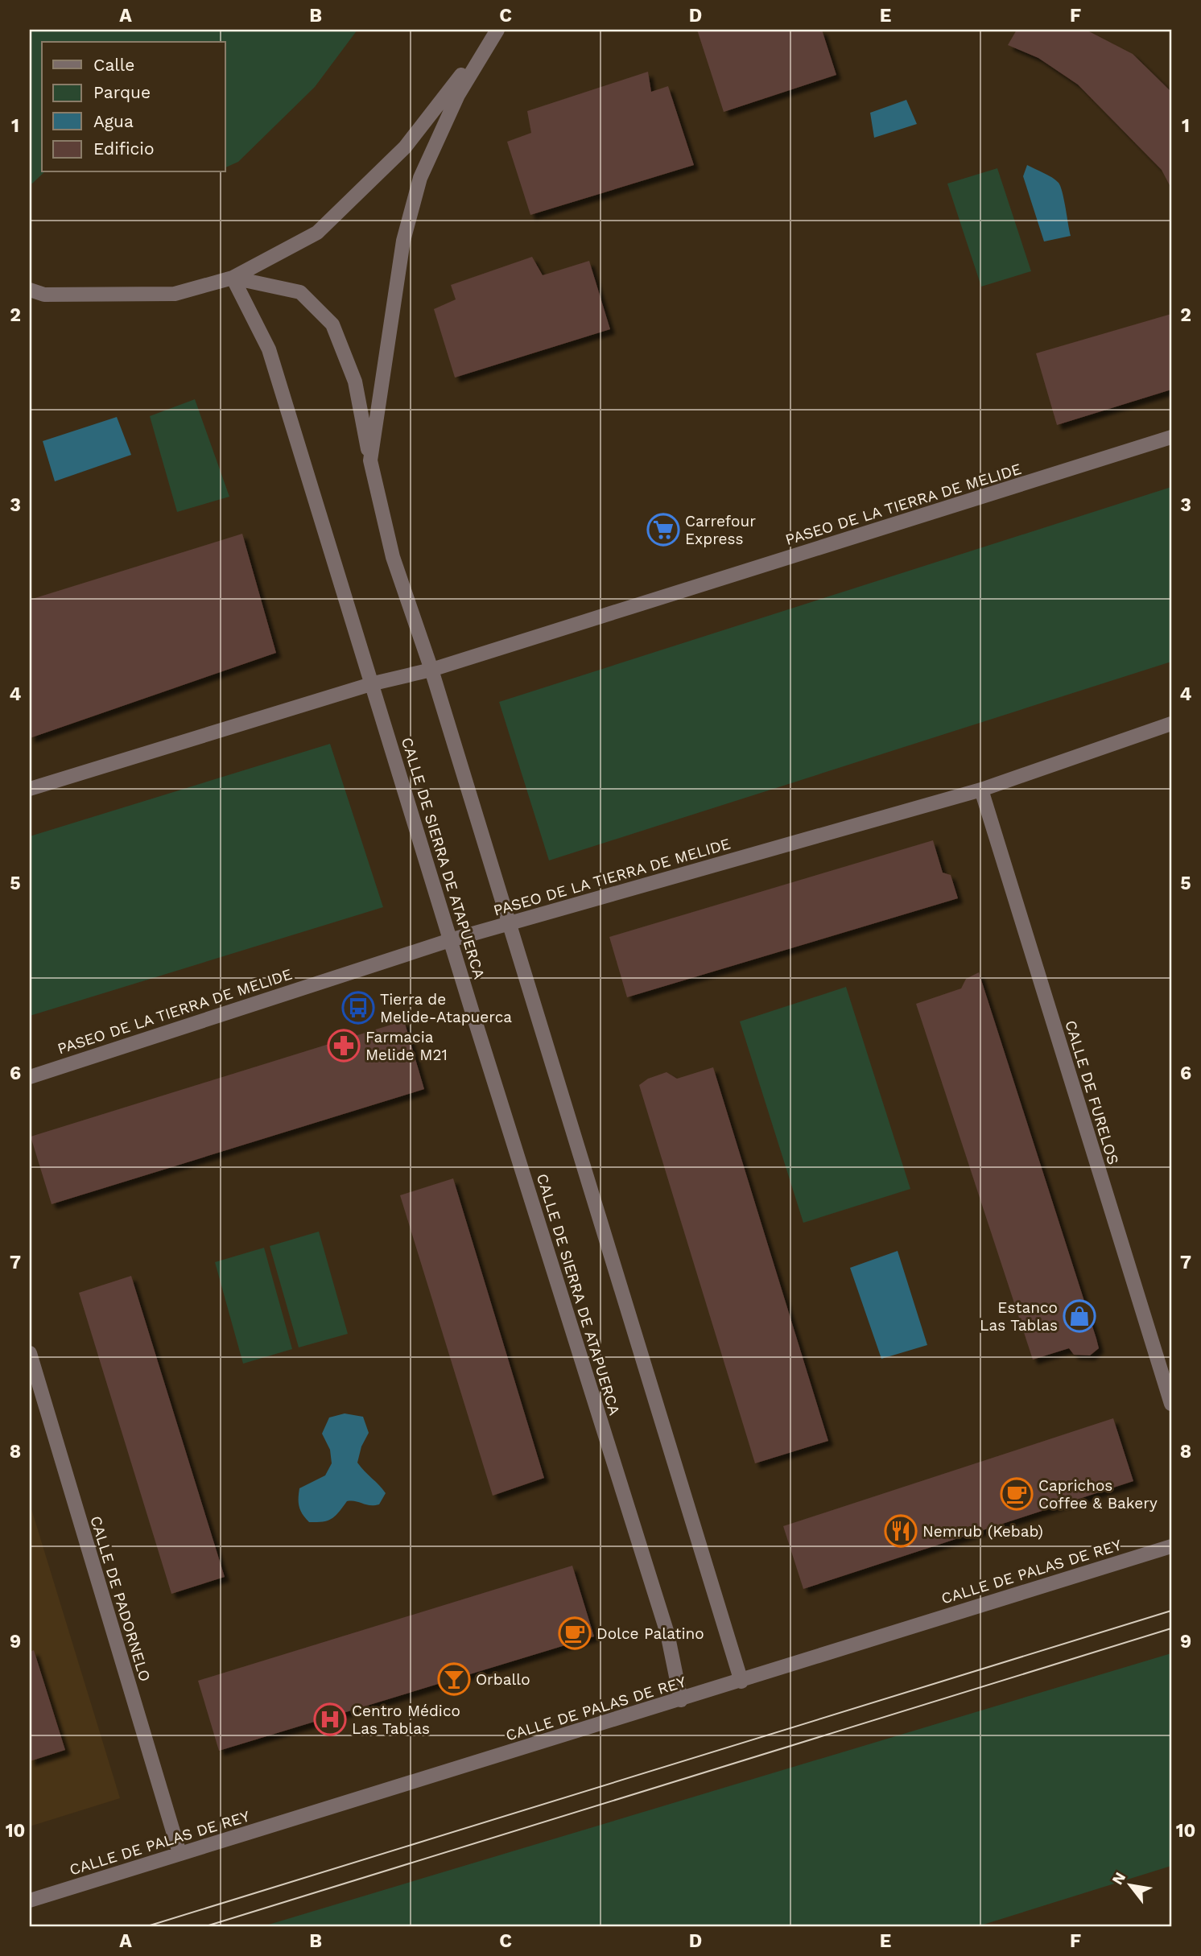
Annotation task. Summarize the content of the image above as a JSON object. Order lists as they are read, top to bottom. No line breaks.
{"streets":{"street":["PASEO DE LA TIERRA DE MELIDE","CALLE DE SIERRA DE ATAPUERCA","CALLE DE FURELOS","CALLE DE PALAS DE REY","CALLE DE PADORNELO"]},"crossings":[["PASEO DE LA TIERRA DE MELIDE","CALLE DE SIERRA DE ATAPUERCA"],["PASEO DE LA TIERRA DE MELIDE","CALLE DE FURELOS"],["CALLE DE SIERRA DE ATAPUERCA","CALLE DE PALAS DE REY"],["CALLE DE PALAS DE REY","CALLE DE PADORNELO"]],"places":{"supermarket":["Carrefour Express"],"bus stop":["Tierra de Melide-Atapuerca"],"pharmacy":["Farmacia Melide M21"],"shop":["Estanco Las Tablas"],"cafe":["Caprichos Coffee & Bakery","Dolce Palatino"],"restaurant":["Nemrub (Kebab)"],"bar":["Orballo"],"hospital":["Centro Médico Las Tablas"]},"legend":["Calle","Parque","Agua","Edificio"],"north":"top left","grid":{"columns":["A","B","C","D","E","F"],"rows":["1","2","3","4","5","6","7","8","9","10"]}}
